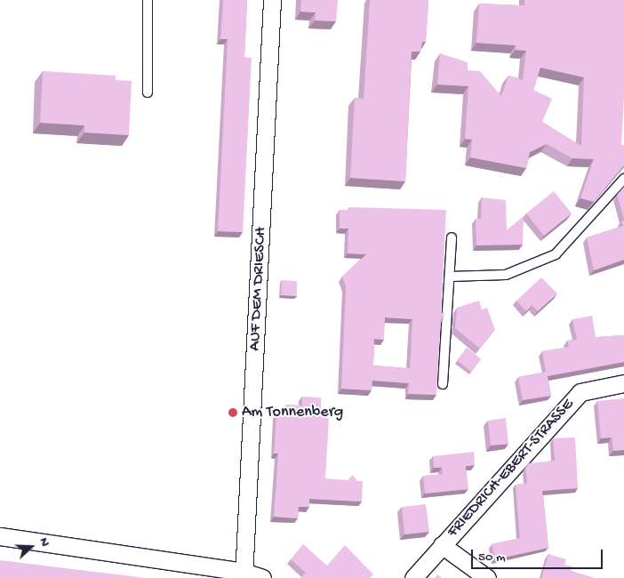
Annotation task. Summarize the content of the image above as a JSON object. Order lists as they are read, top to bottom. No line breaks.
{"streets":{"street":["AUF DEM DRIESCH","FRIEDRICH-EBERT-STRASSE"]},"places":["Am Tonnenberg"],"scale_bar":"50 m","north":"right"}
